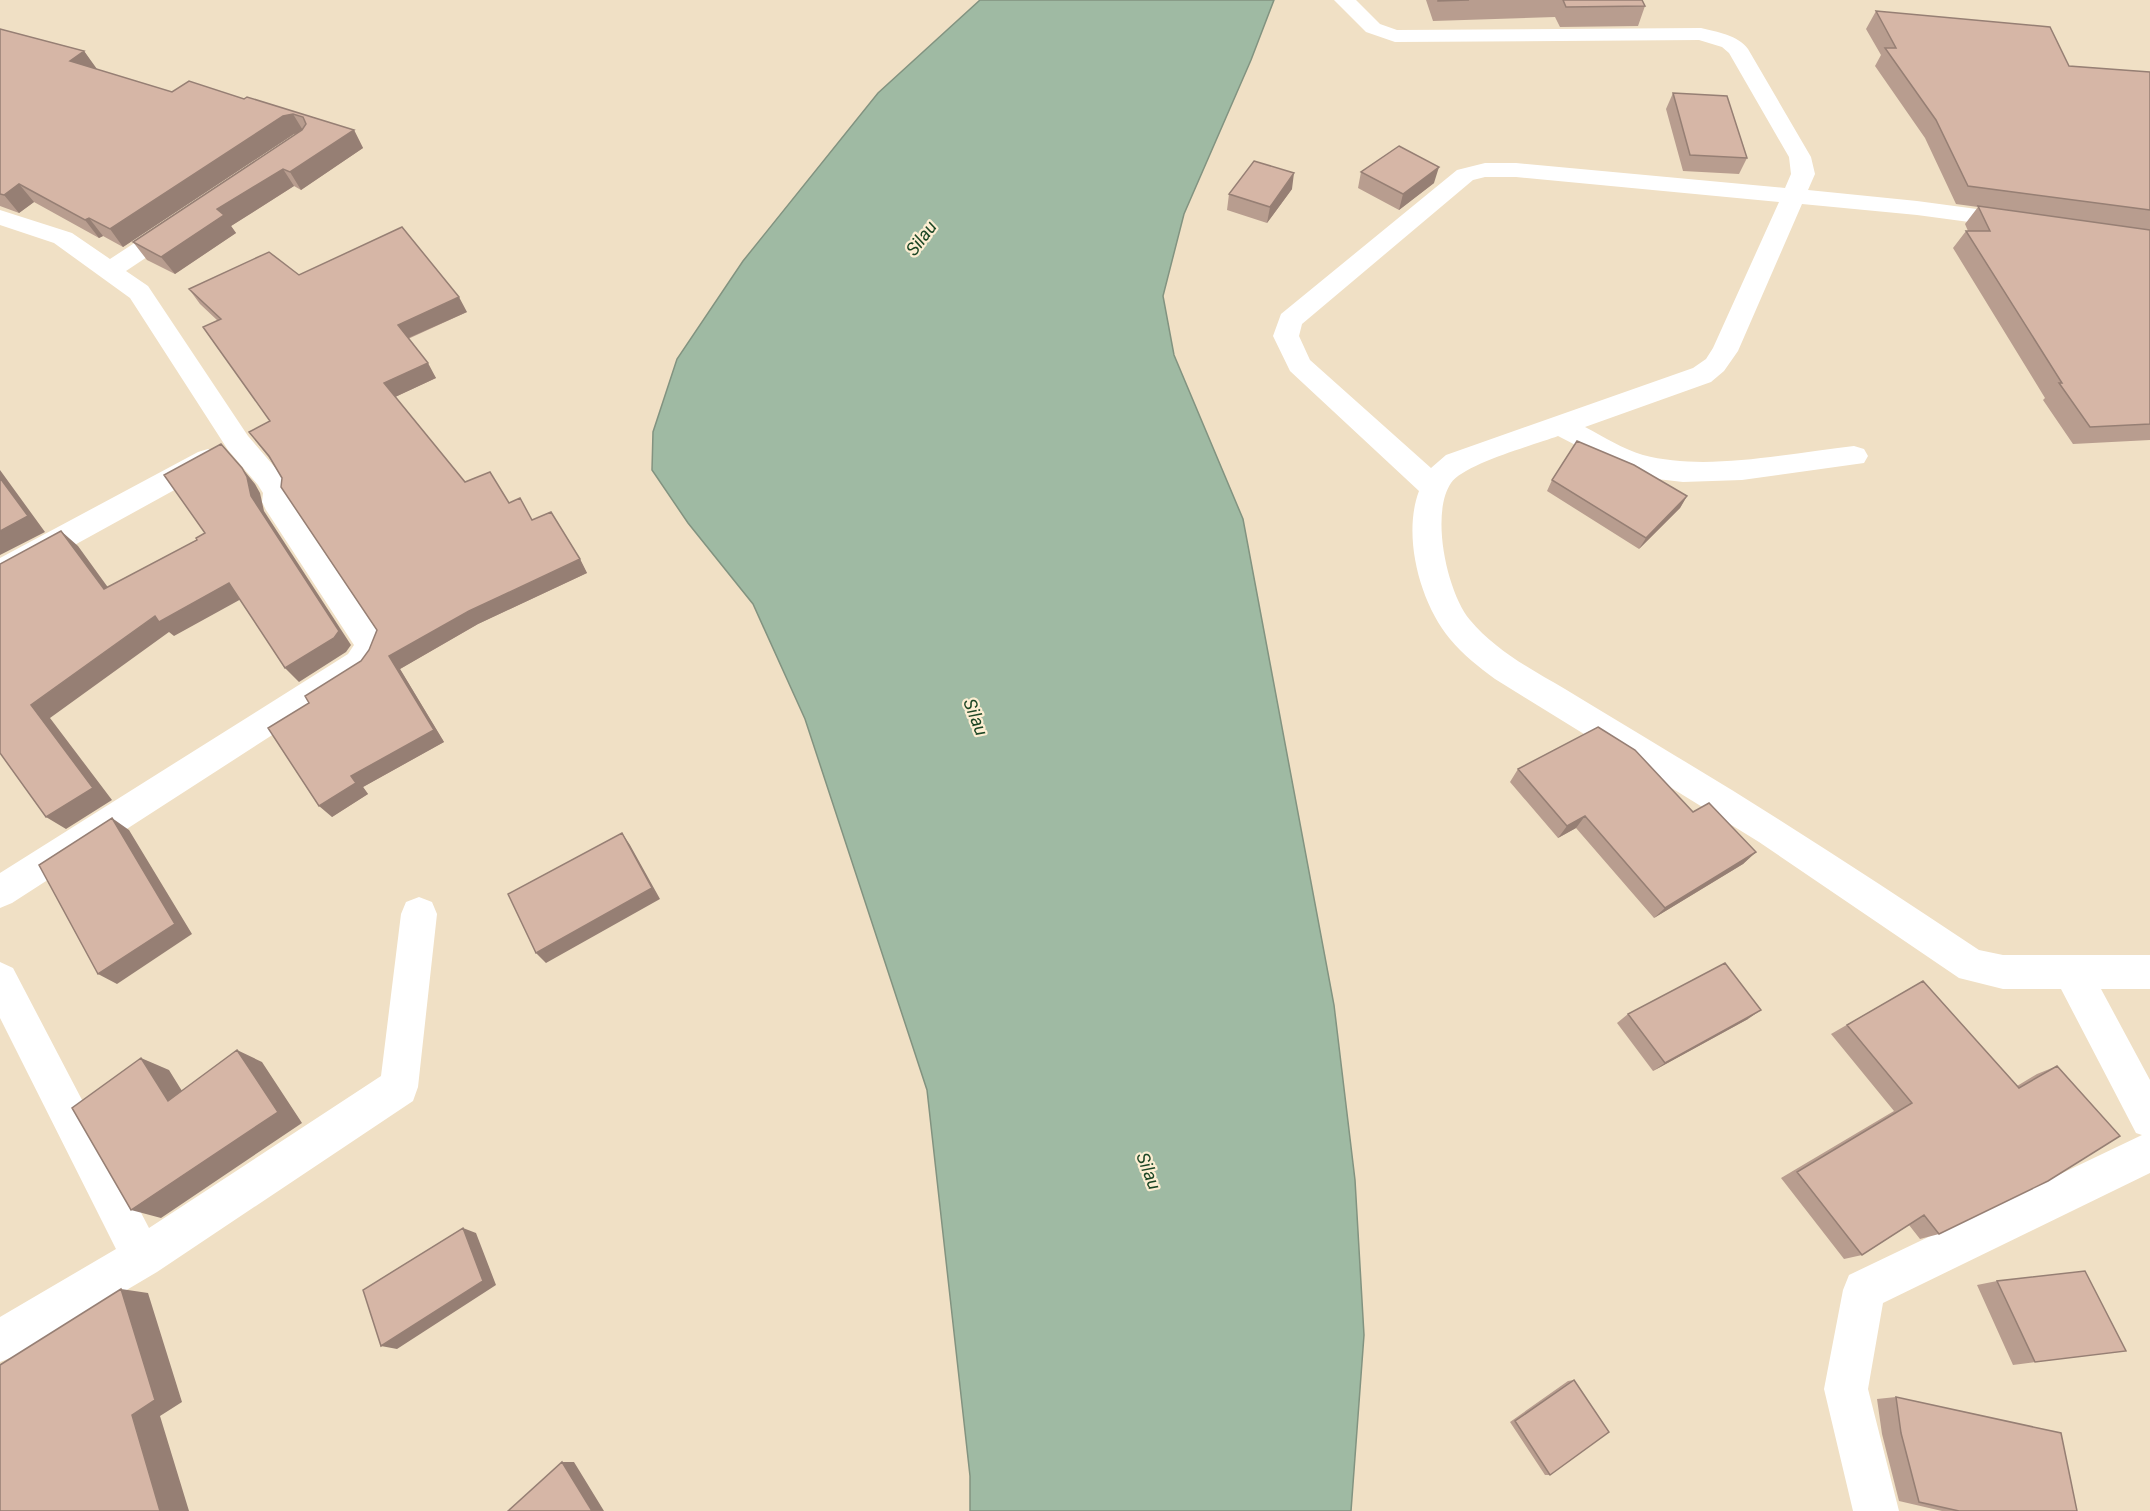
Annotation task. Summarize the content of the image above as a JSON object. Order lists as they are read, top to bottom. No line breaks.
{"water":["Silau"]}
